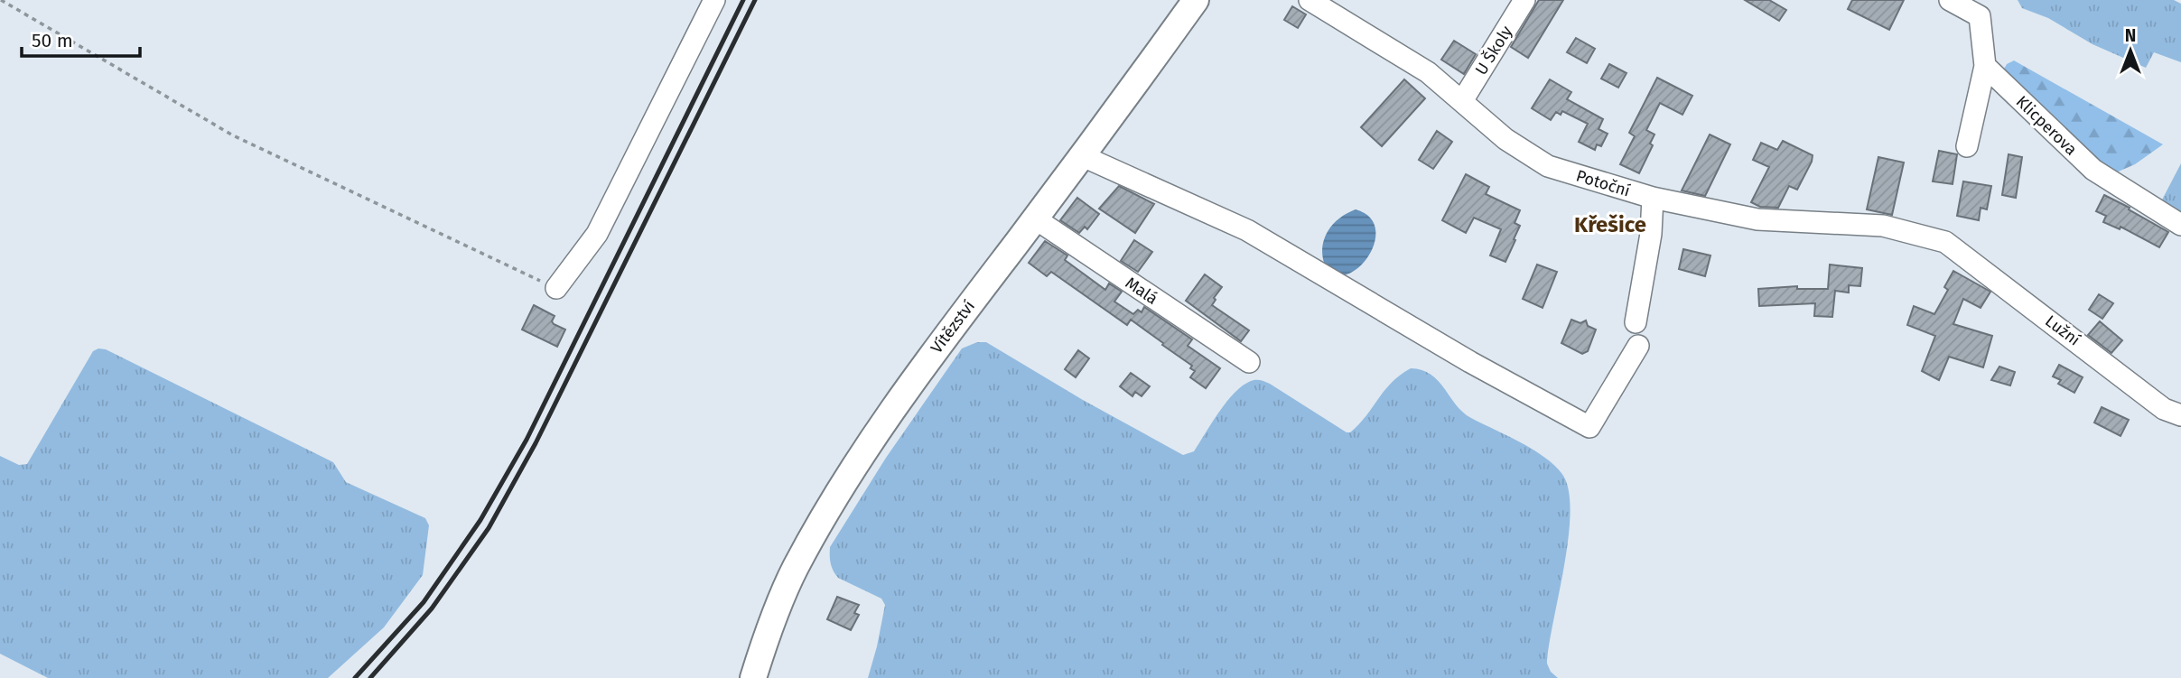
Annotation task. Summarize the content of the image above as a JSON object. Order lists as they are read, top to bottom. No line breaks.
{"streets":{"main road":["Vítězství"],"street":["U Školy","Klicperova","Potoční","Malá","Lužní"]},"crossings":[["U Školy","Potoční"],["Potoční","Lužní"],["Malá","Vítězství"]],"districts":["Křešice"],"scale_bar":"50 m","north":"top"}
